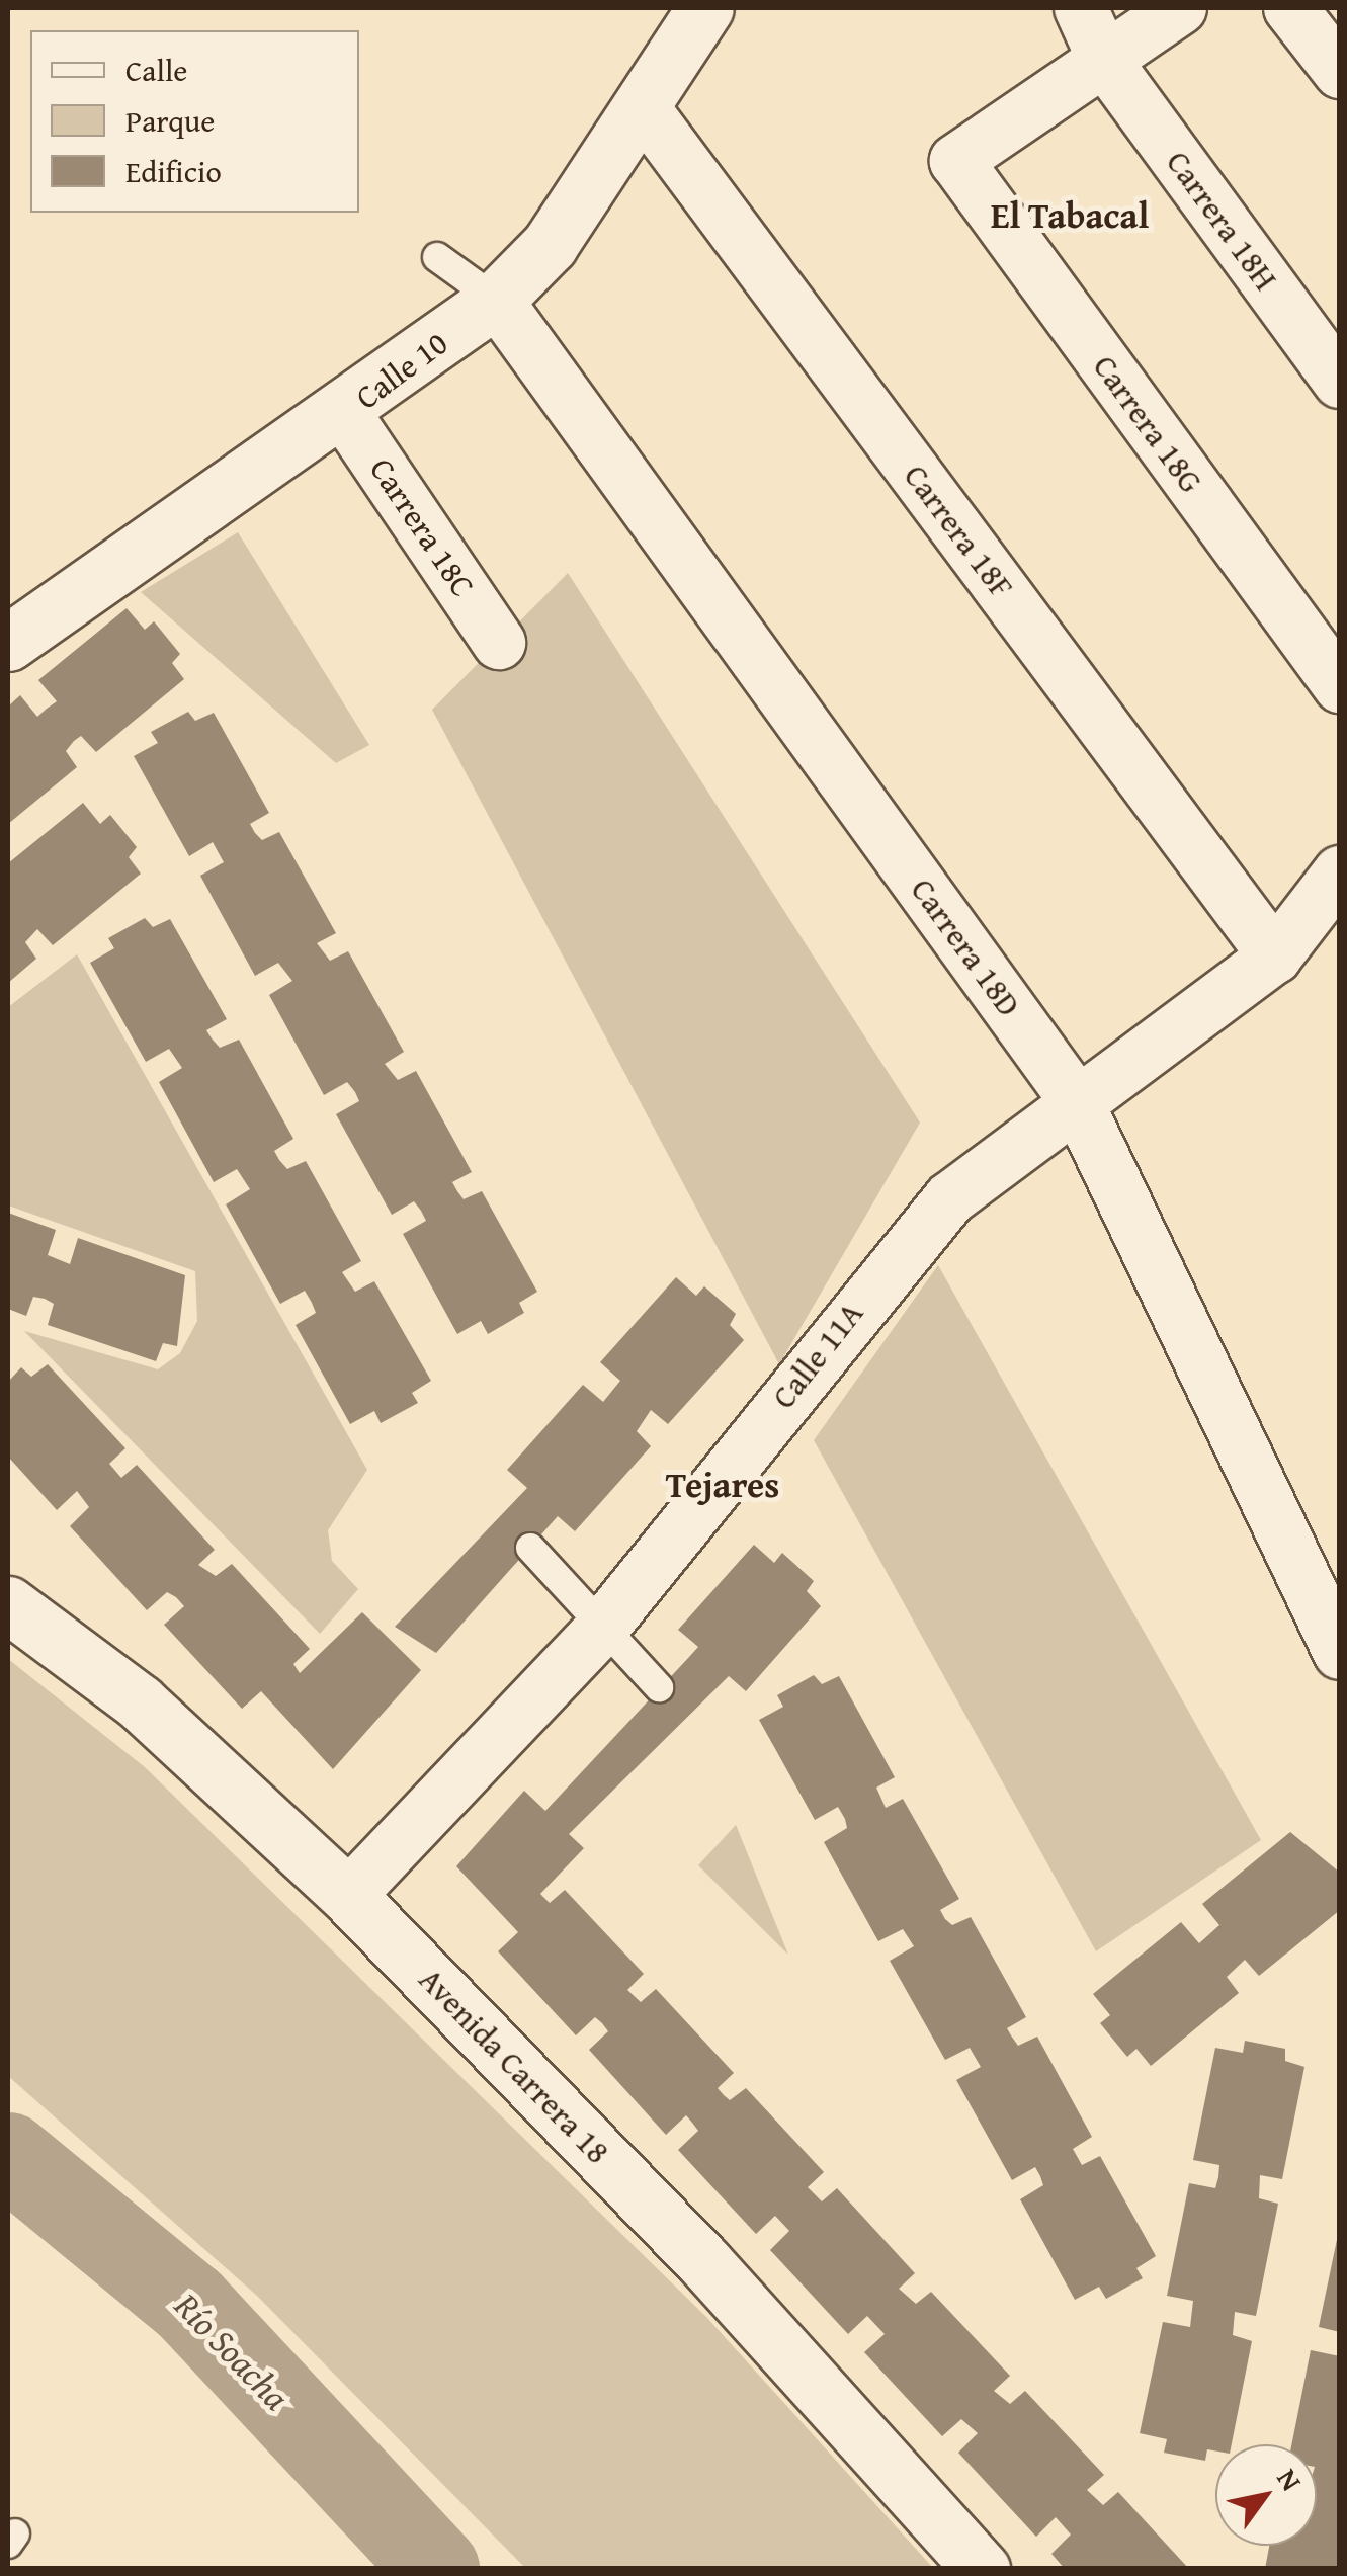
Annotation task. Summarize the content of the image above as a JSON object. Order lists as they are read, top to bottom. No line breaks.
{"streets":{"street":["Carrera 18H","Calle 10","Carrera 18G","Carrera 18C","Carrera 18F","Carrera 18D","Calle 11A","Avenida Carrera 18"]},"crossings":[["Carrera 18H","Carrera 18G"],["Calle 10","Carrera 18C"],["Calle 10","Carrera 18F"],["Calle 10","Carrera 18D"],["Carrera 18F","Calle 11A"],["Carrera 18D","Calle 11A"],["Calle 11A","Avenida Carrera 18"]],"districts":["El Tabacal","Tejares"],"water":["Río Soacha"],"legend":["Calle","Parque","Edificio"],"north":"top right"}
